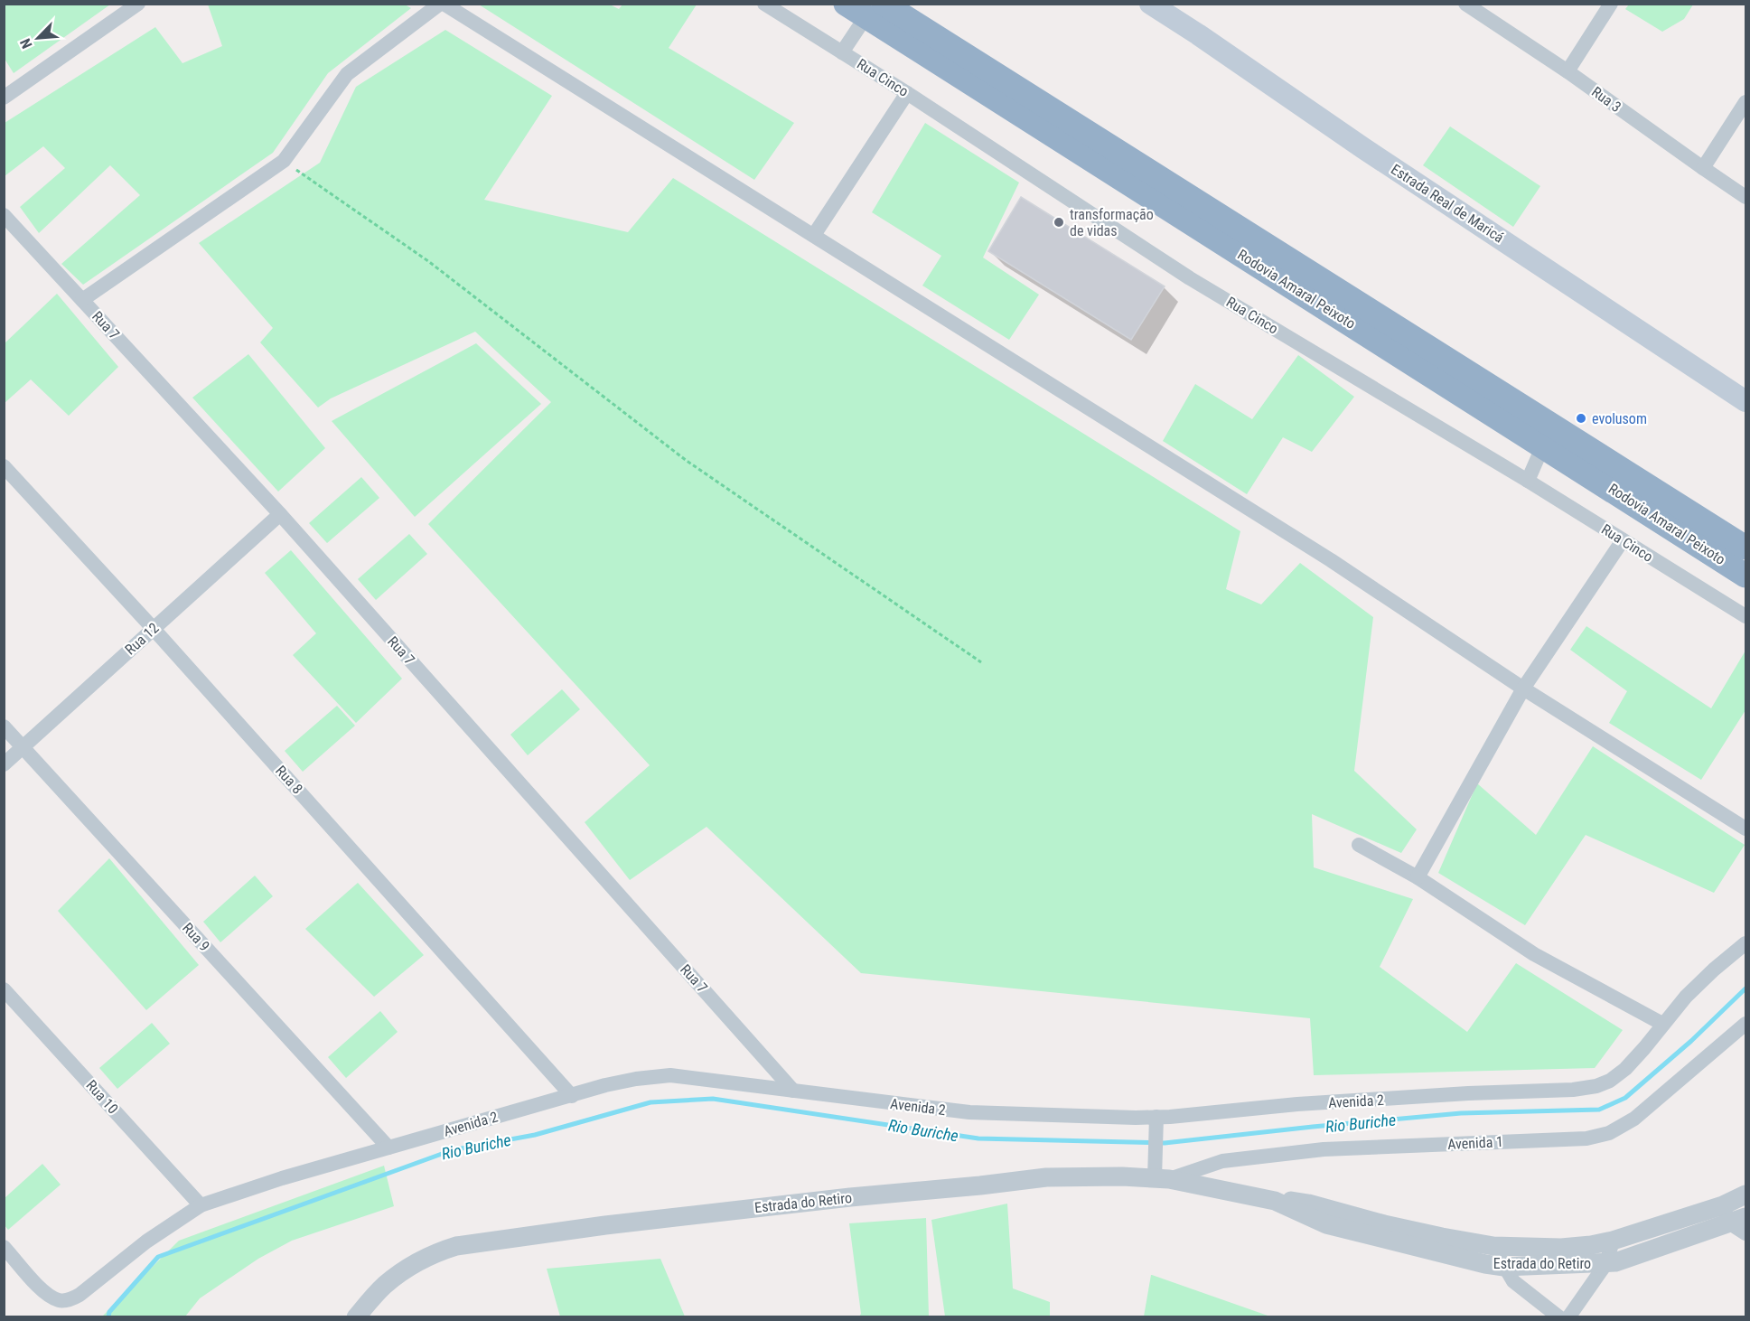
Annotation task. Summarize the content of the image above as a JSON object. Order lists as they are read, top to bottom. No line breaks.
{"streets":{"highway":["Rodovia Amaral Peixoto"],"main road":["Estrada Real de Maricá"],"street":["Rua Cinco","Rua 3","Rua 7","Rua 12","Rua 8","Rua 9","Rua 10","Avenida 2","Avenida 1","Estrada do Retiro"]},"crossings":[["Rua 7","Rua 12"],["Rua 7","Avenida 2"],["Rua 12","Rua 8"],["Rua 12","Rua 9"],["Rua 8","Avenida 2"],["Rua 9","Avenida 2"],["Rua 10","Avenida 2"],["Avenida 1","Estrada do Retiro"]],"water":["Rio Buriche"],"places":["transformação de vidas","evolusom"],"north":"bottom left"}
